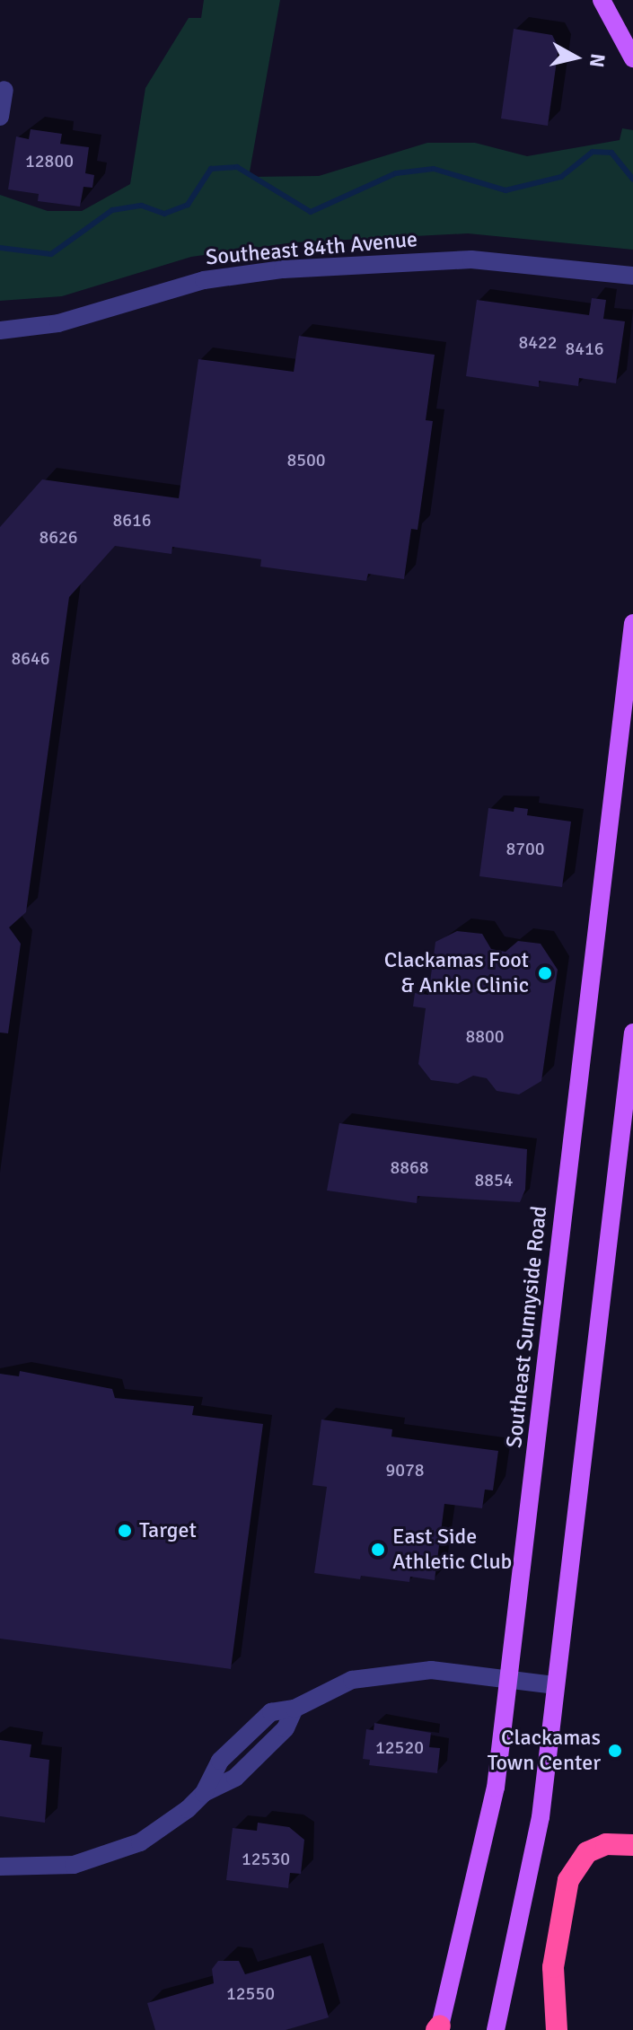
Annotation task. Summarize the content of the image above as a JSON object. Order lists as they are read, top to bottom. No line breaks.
{"streets":{"main road":["Southeast Sunnyside Road"],"street":["Southeast 84th Avenue"]},"places":["Clackamas Foot & Ankle Clinic","Target","East Side Athletic Club","Clackamas Town Center"],"house_numbers":["12800","8422","8416","8500","8616","8626","8646","8700","8800","8868","8854","9078","12520","12530","12550"],"north":"right"}
